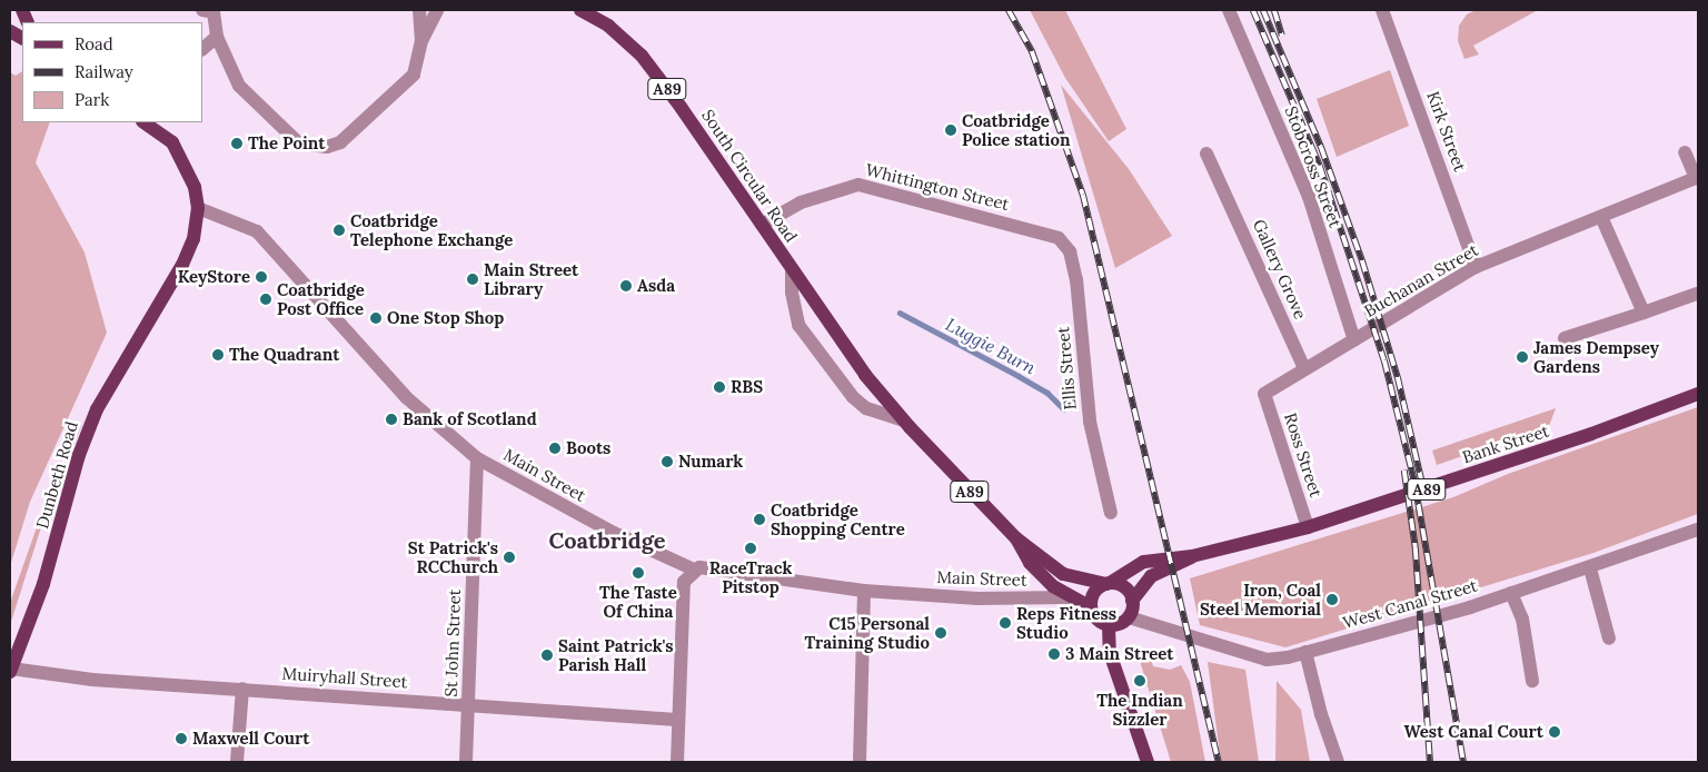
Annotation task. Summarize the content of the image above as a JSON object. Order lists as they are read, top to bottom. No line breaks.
{"streets":{"main road":["A89","South Circular Road","Bank Street","Dunbeth Road"],"street":["Kirk Street","Stobcross Street","Whittington Street","Gallery Grove","Buchanan Street","Ellis Street","Ross Street","Main Street","West Canal Street","St John Street","Muiryhall Street"]},"crossings":[["A89","South Circular Road"],["A89","Bank Street"],["A89","West Canal Street"],["Kirk Street","Buchanan Street"],["Stobcross Street","Buchanan Street"],["South Circular Road","Whittington Street"],["South Circular Road","Bank Street"],["South Circular Road","Main Street"],["South Circular Road","West Canal Street"],["Whittington Street","Ellis Street"],["Gallery Grove","Buchanan Street"],["Buchanan Street","Ross Street"],["Bank Street","Ross Street"],["Bank Street","West Canal Street"],["Dunbeth Road","Main Street"],["Dunbeth Road","Muiryhall Street"],["Main Street","St John Street"],["St John Street","Muiryhall Street"]],"districts":["Coatbridge"],"water":["Luggie Burn"],"places":["Coatbridge Police station","The Point","Coatbridge Telephone Exchange","KeyStore","Main Street Library","Asda","Coatbridge Post Office","One Stop Shop","The Quadrant","James Dempsey Gardens","RBS","Bank of Scotland","Boots","Numark","Coatbridge Shopping Centre","RaceTrack Pitstop","St Patrick's RCChurch","The Taste Of China","Iron, Coal Steel Memorial","Reps Fitness Studio","C15 Personal Training Studio","3 Main Street","Saint Patrick's Parish Hall","The Indian Sizzler","West Canal Court","Maxwell Court"],"legend":["Road","Railway","Park"]}
